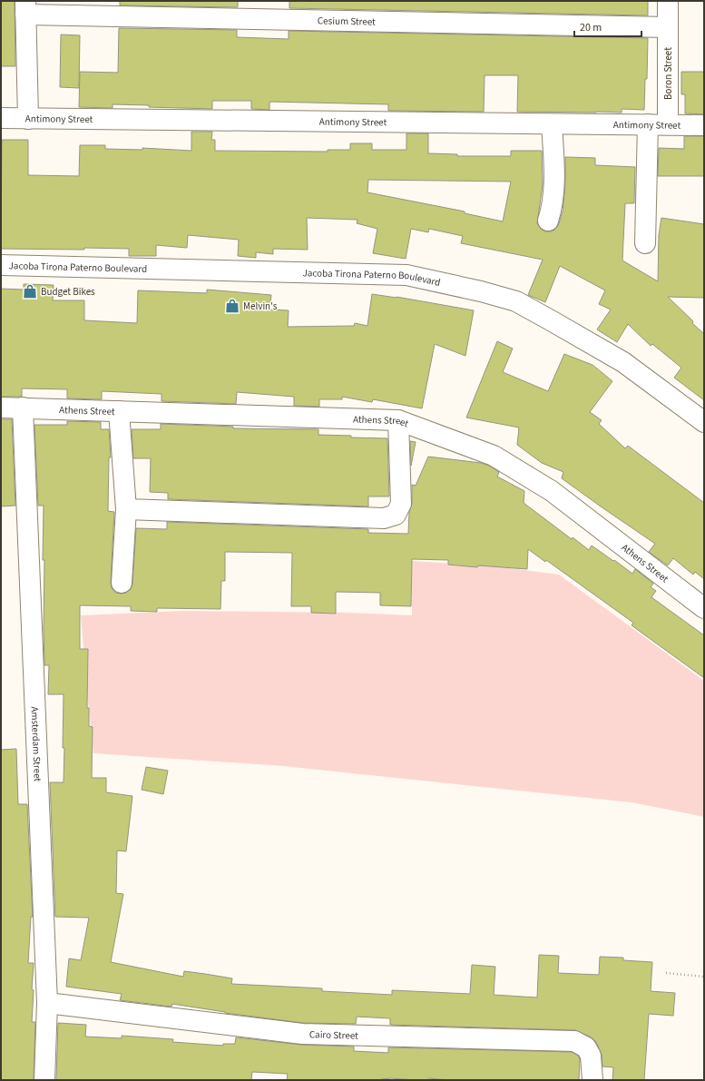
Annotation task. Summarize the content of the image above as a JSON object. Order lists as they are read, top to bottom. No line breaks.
{"streets":{"street":["Cesium Street","Boron Street","Antimony Street","Jacoba Tirona Paterno Boulevard","Athens Street","Amsterdam Street","Cairo Street"]},"crossings":[["Cesium Street","Boron Street"],["Boron Street","Antimony Street"],["Athens Street","Amsterdam Street"],["Amsterdam Street","Cairo Street"]],"places":{"shop":["Budget Bikes","Melvin's"]},"scale_bar":"20 m"}
